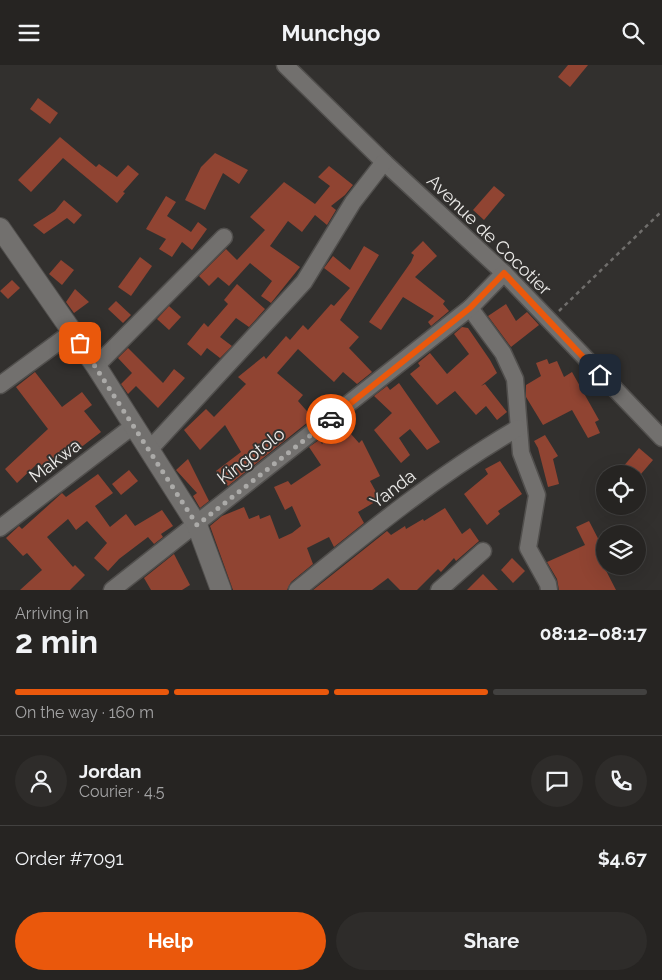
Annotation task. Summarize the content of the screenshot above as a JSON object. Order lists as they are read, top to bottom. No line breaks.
{"streets":{"street":["Avenue de Cocotier","Kingotolo","Makwa","Yanda"]},"crossings":[["Avenue de Cocotier","Kingotolo"]],"page":{"header":"Munchgo","heading":["2 min","Arriving in","08:12–08:17"],"panel":["Jordan","Courier · 4.5","Order #7091","$4.67"],"bar":"On the way · 160 m","buttons":["Help","Share"]}}
